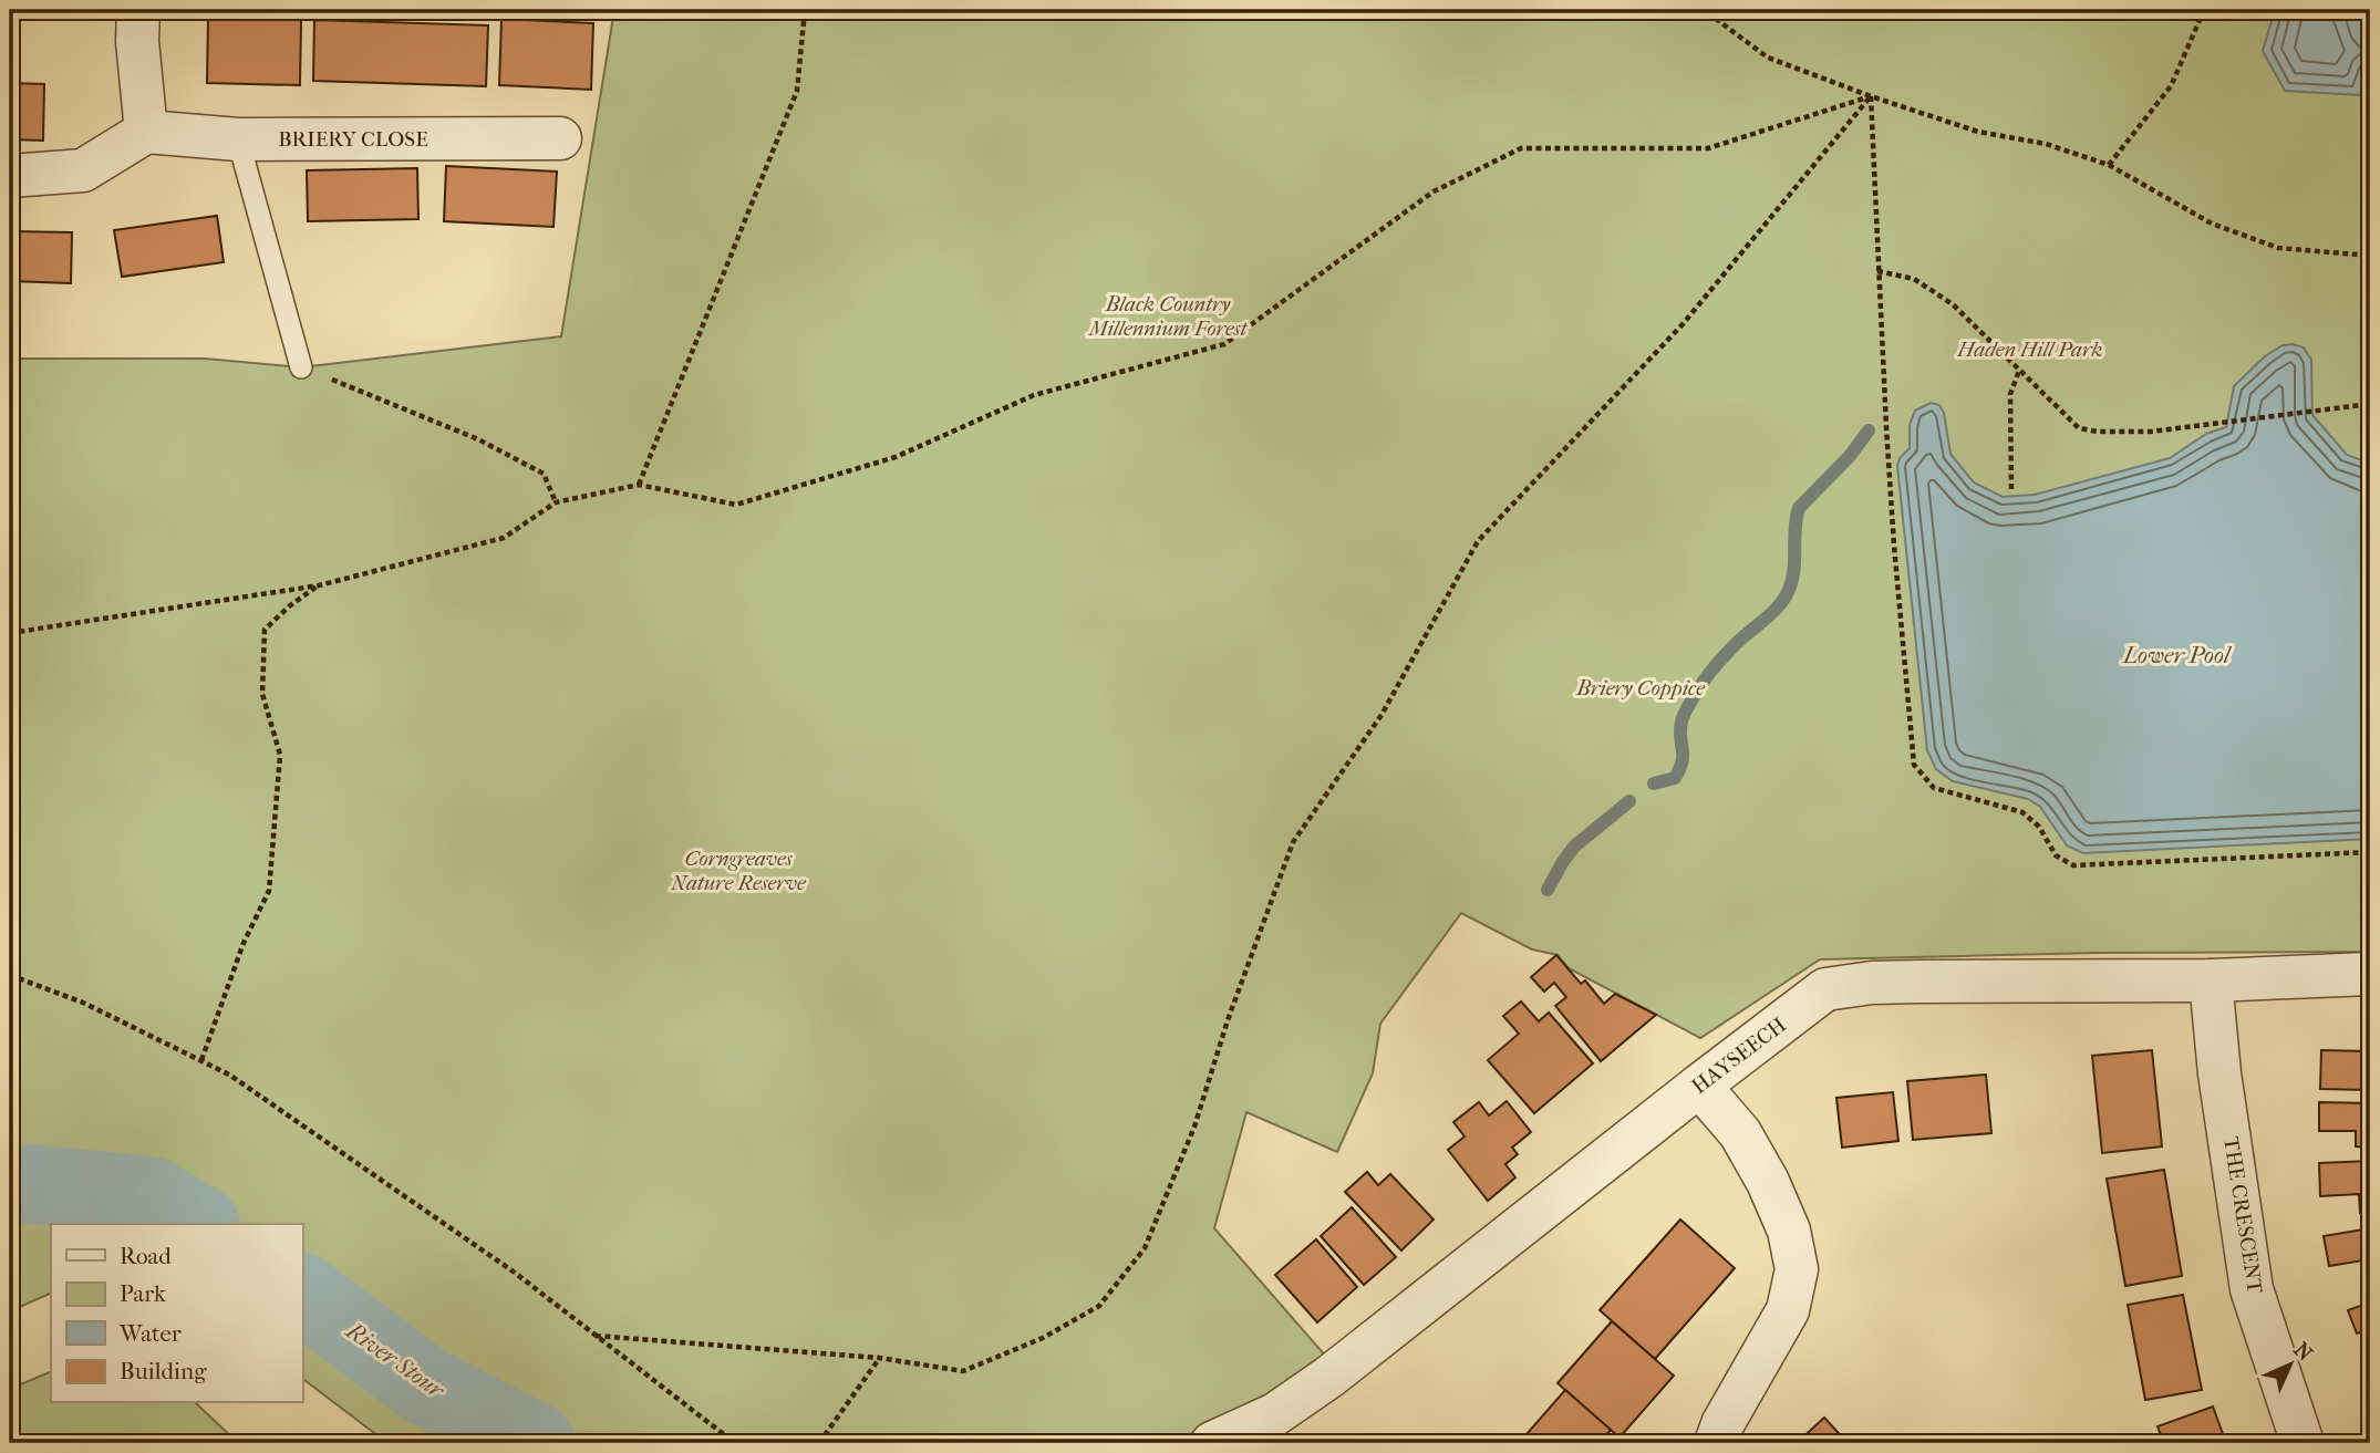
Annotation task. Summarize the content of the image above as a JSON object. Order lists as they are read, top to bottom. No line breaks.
{"streets":{"street":["BRIERY CLOSE","HAYSEECH","THE CRESCENT"]},"crossings":[["HAYSEECH","THE CRESCENT"]],"water":["Lower Pool","River Stour"],"parks":["Black Country Millennium Forest","Haden Hill Park","Briery Coppice","Corngreaves Nature Reserve"],"legend":["Road","Park","Water","Building"],"north":"top right"}
